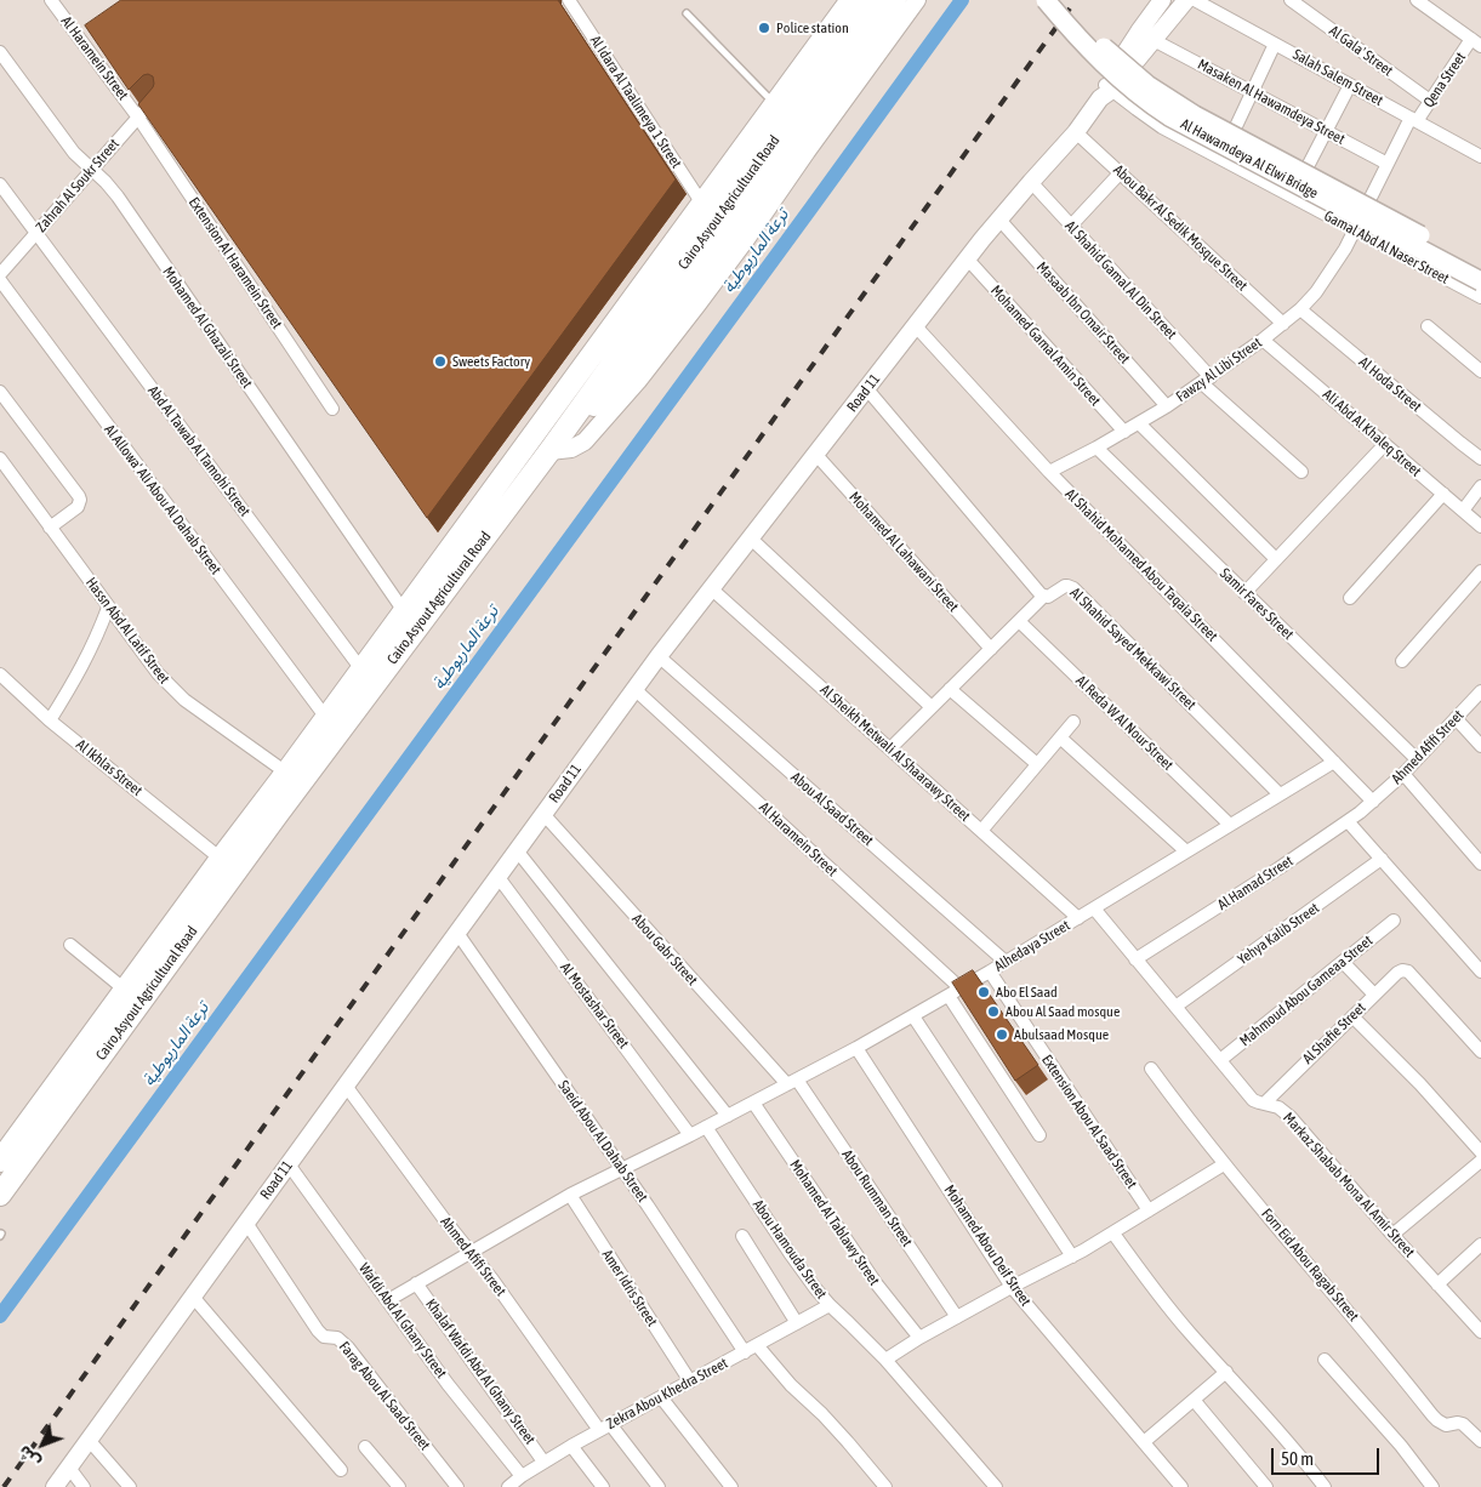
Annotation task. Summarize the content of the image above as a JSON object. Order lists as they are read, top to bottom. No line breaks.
{"streets":{"highway":["Cairo,Asyout Agricultural Road"],"main road":["Al Hawamdeya Al Elwi Bridge"],"street":["Al Gala' Street","Al Haramein Street","Salah Salem Street","Qena Street","Al Idara Al Taalimeya 1 Street","Masaken Al Hawamdeya Street","Zahrah Al Soukr Street","Abou Bakr Al Sedik Mosque Street","Gamal Abd Al Naser Street","Extension Al Haramein Street","Al Shahid Gamal Al Din Street","Masaab Ibn Omair Street","Mohamed Al Ghazali Street","Mohamed Gamal Amin Street","Fawzy Al Libi Street","Al Hoda Street","Road 11","Ali Abd Al Khaleq Street","Abd Al Tawab Al Tamohi Street","Al Allowa' Ali Abou Al Dahab Street","Mohamed Al Lahawani Street","Al Shahid Mohamed Abou Taqaia Street","Samir Fares Street","Hassn Abd Al Latif Street","Al Shahid Sayed Mekkawi Street","Al Reda W Al Nour Street","Ahmed Afifi Street","Al Sheikh Metwali Al Shaarawy Street","Al Ikhlas Street","Abou Al Saad Street","Al Hamad Street","Yehya Kalib Street","Alhedaya Street","Abou Gabr Street","Mahmoud Abou Gameaa Street","Al Mostashar Street","Al Shafie Street","Extension Abou Al Saad Street","Saeid Abou Al Dahab Street","Markaz Shabab Mona Al Amir Street","Abou Rumman Street","Mohamed Al Tablawy Street","Mohamed Abou Deif Street","Abou Hamouda Street","Forn Eid Abou Ragab Street","Amer Idris Street","Wafdi Abd Al Ghany Street","Khalaf Wafdi Abd Al Ghany Street","Zekra Abou Khedra Street","Farag Abou Al Saad Street"]},"crossings":[["Al Gala' Street","Qena Street"],["Al Haramein Street","Zahrah Al Soukr Street"],["Al Haramein Street","Extension Al Haramein Street"],["Al Haramein Street","Road 11"],["Al Haramein Street","Alhedaya Street"],["Salah Salem Street","Qena Street"],["Qena Street","Masaken Al Hawamdeya Street"],["Qena Street","Fawzy Al Libi Street"],["Al Idara Al Taalimeya 1 Street","Cairo,Asyout Agricultural Road"],["Masaken Al Hawamdeya Street","Fawzy Al Libi Street"],["Zahrah Al Soukr Street","Extension Al Haramein Street"],["Zahrah Al Soukr Street","Mohamed Al Ghazali Street"],["Zahrah Al Soukr Street","Abd Al Tawab Al Tamohi Street"],["Cairo,Asyout Agricultural Road","Mohamed Al Ghazali Street"],["Cairo,Asyout Agricultural Road","Abd Al Tawab Al Tamohi Street"],["Cairo,Asyout Agricultural Road","Al Allowa' Ali Abou Al Dahab Street"],["Cairo,Asyout Agricultural Road","Hassn Abd Al Latif Street"],["Cairo,Asyout Agricultural Road","Al Ikhlas Street"],["Abou Bakr Al Sedik Mosque Street","Fawzy Al Libi Street"],["Abou Bakr Al Sedik Mosque Street","Road 11"],["Gamal Abd Al Naser Street","Fawzy Al Libi Street"],["Gamal Abd Al Naser Street","Road 11"],["Al Shahid Gamal Al Din Street","Fawzy Al Libi Street"],["Al Shahid Gamal Al Din Street","Road 11"],["Masaab Ibn Omair Street","Fawzy Al Libi Street"],["Masaab Ibn Omair Street","Road 11"],["Mohamed Gamal Amin Street","Fawzy Al Libi Street"],["Mohamed Gamal Amin Street","Road 11"],["Fawzy Al Libi Street","Al Hoda Street"],["Fawzy Al Libi Street","Ali Abd Al Khaleq Street"],["Fawzy Al Libi Street","Al Shahid Mohamed Abou Taqaia Street"],["Fawzy Al Libi Street","Samir Fares Street"],["Road 11","Mohamed Al Lahawani Street"],["Road 11","Al Shahid Mohamed Abou Taqaia Street"],["Road 11","Al Shahid Sayed Mekkawi Street"],["Road 11","Ahmed Afifi Street"],["Road 11","Al Sheikh Metwali Al Shaarawy Street"],["Road 11","Abou Al Saad Street"],["Road 11","Abou Gabr Street"],["Road 11","Al Mostashar Street"],["Road 11","Saeid Abou Al Dahab Street"],["Road 11","Wafdi Abd Al Ghany Street"],["Road 11","Farag Abou Al Saad Street"],["Al Shahid Mohamed Abou Taqaia Street","Ahmed Afifi Street"],["Al Shahid Mohamed Abou Taqaia Street","Al Hamad Street"],["Al Shahid Mohamed Abou Taqaia Street","Alhedaya Street"],["Samir Fares Street","Ahmed Afifi Street"],["Al Shahid Sayed Mekkawi Street","Alhedaya Street"],["Al Reda W Al Nour Street","Alhedaya Street"],["Ahmed Afifi Street","Al Hamad Street"],["Ahmed Afifi Street","Alhedaya Street"],["Ahmed Afifi Street","Zekra Abou Khedra Street"],["Al Sheikh Metwali Al Shaarawy Street","Alhedaya Street"],["Abou Al Saad Street","Alhedaya Street"],["Al Hamad Street","Markaz Shabab Mona Al Amir Street"],["Yehya Kalib Street","Markaz Shabab Mona Al Amir Street"],["Alhedaya Street","Abou Gabr Street"],["Alhedaya Street","Al Mostashar Street"],["Alhedaya Street","Extension Abou Al Saad Street"],["Alhedaya Street","Saeid Abou Al Dahab Street"],["Alhedaya Street","Markaz Shabab Mona Al Amir Street"],["Alhedaya Street","Abou Rumman Street"],["Alhedaya Street","Mohamed Al Tablawy Street"],["Alhedaya Street","Mohamed Abou Deif Street"],["Alhedaya Street","Abou Hamouda Street"],["Alhedaya Street","Amer Idris Street"],["Alhedaya Street","Wafdi Abd Al Ghany Street"],["Alhedaya Street","Khalaf Wafdi Abd Al Ghany Street"],["Abou Gabr Street","Abou Rumman Street"],["Mahmoud Abou Gameaa Street","Markaz Shabab Mona Al Amir Street"],["Al Shafie Street","Markaz Shabab Mona Al Amir Street"],["Saeid Abou Al Dahab Street","Zekra Abou Khedra Street"],["Abou Hamouda Street","Zekra Abou Khedra Street"],["Amer Idris Street","Zekra Abou Khedra Street"],["Wafdi Abd Al Ghany Street","Zekra Abou Khedra Street"],["Khalaf Wafdi Abd Al Ghany Street","Zekra Abou Khedra Street"]],"water":["ترعة الماريوطية"],"places":["Police station","Sweets Factory","Abo El Saad","Abou Al Saad mosque","Abulsaad Mosque"],"scale_bar":"50 m","north":"bottom left"}
